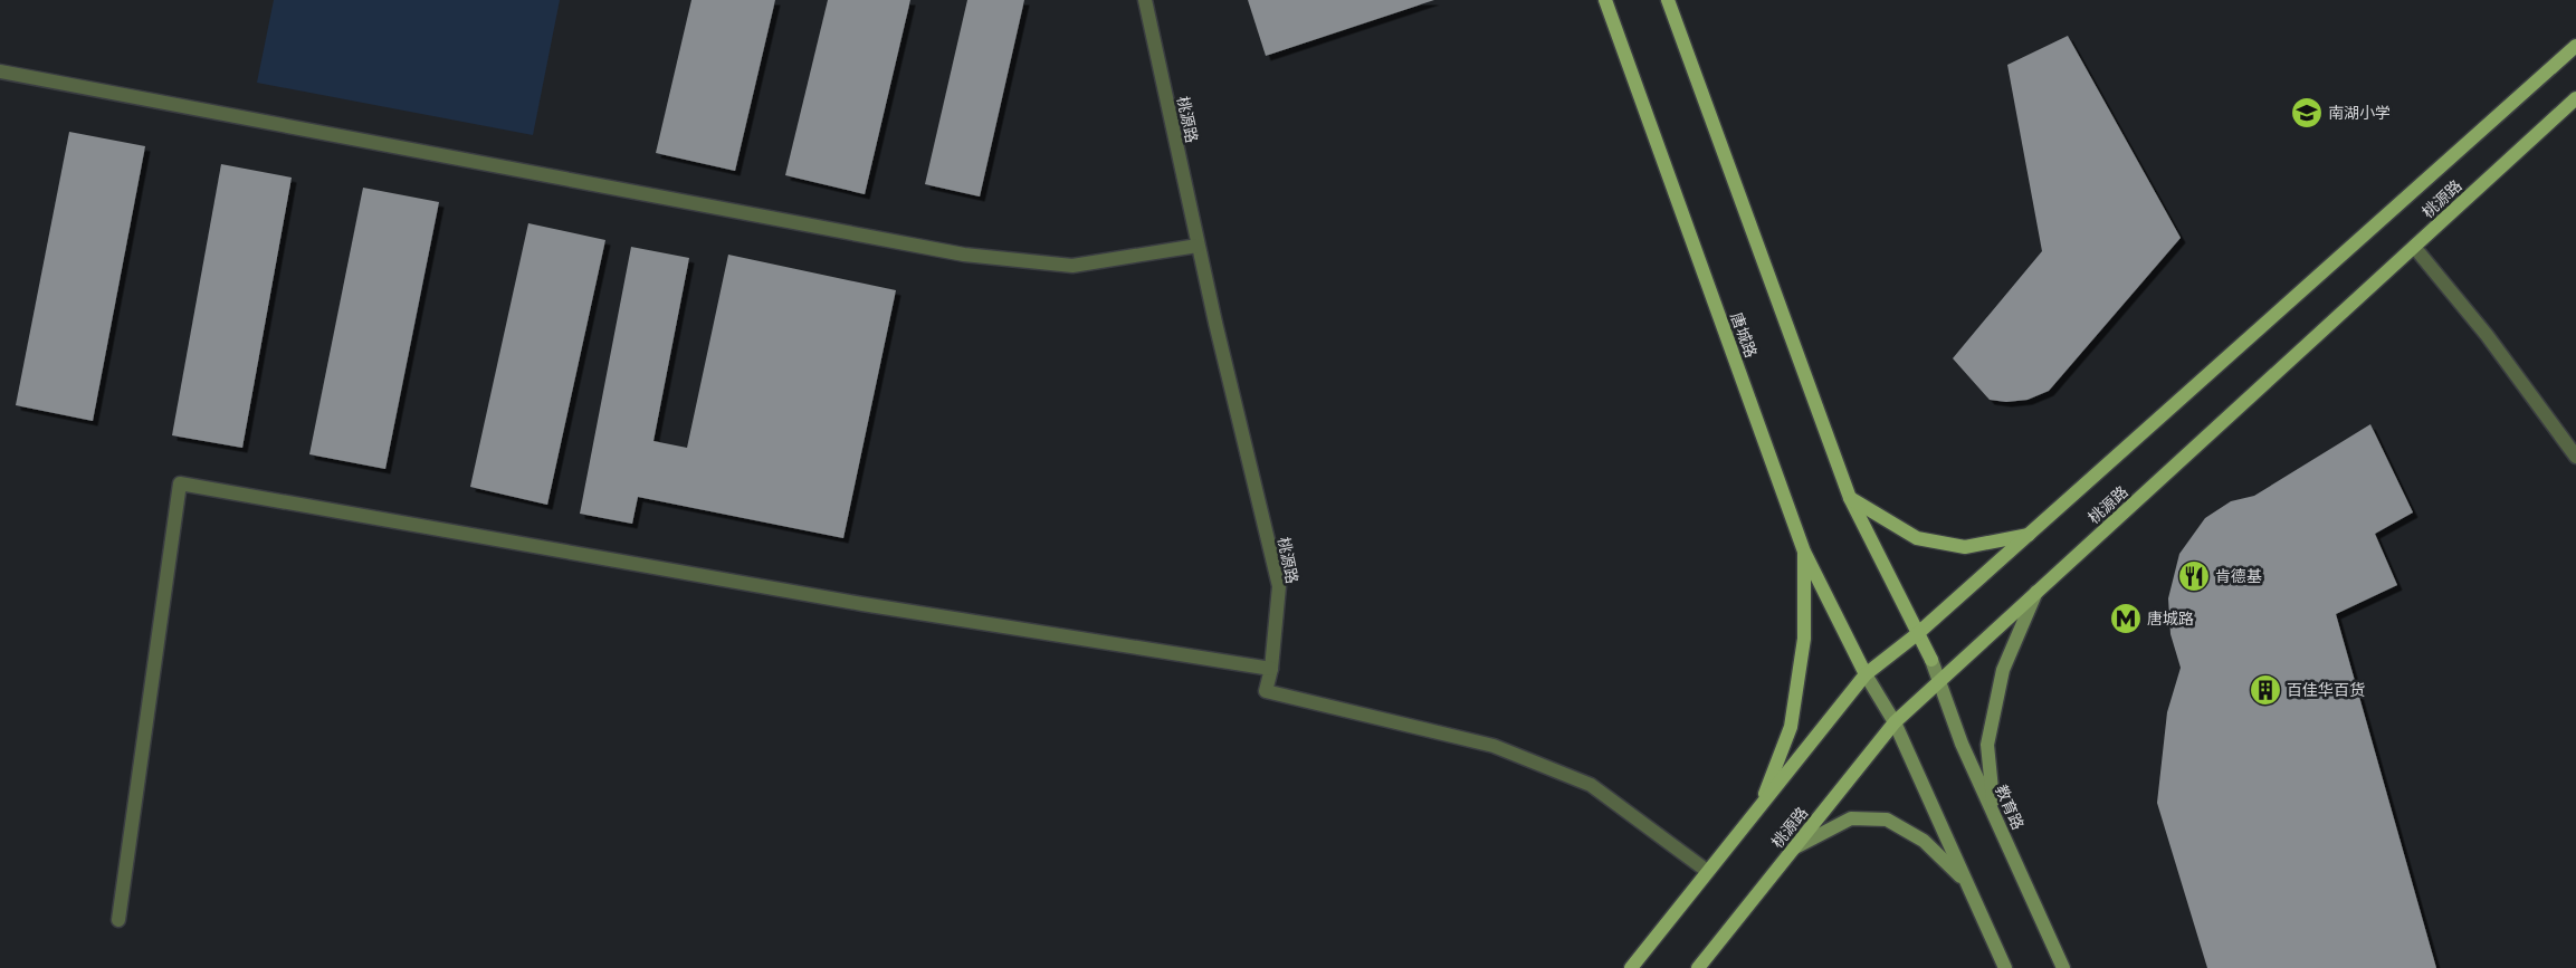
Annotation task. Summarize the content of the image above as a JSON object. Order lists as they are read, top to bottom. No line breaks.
{"streets":{"main road":["桃源路","唐城路","教育路"]},"crossings":[["桃源路","唐城路"],["桃源路","教育路"]],"places":{"school or university":["南湖小学"],"restaurant":["肯德基"],"metro station":["唐城路"],"building":["百佳华百货"]}}
